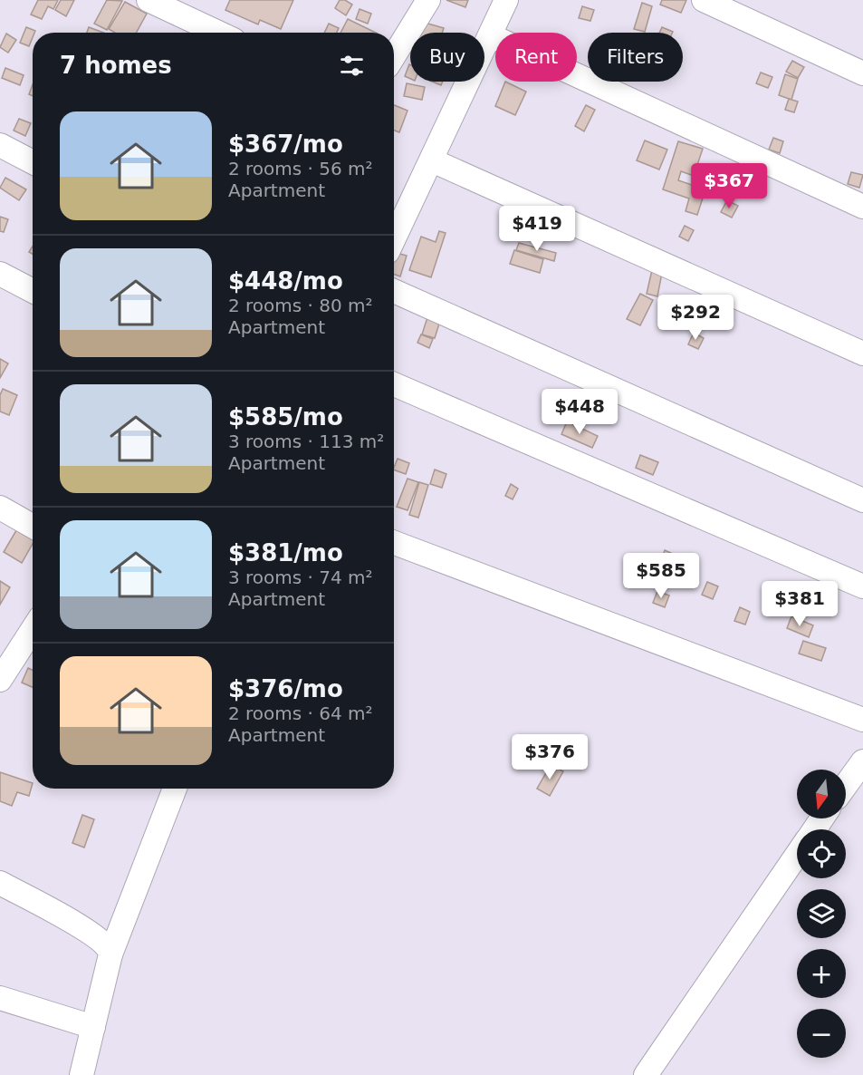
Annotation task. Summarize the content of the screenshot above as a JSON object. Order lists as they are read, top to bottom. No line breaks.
{"north":"bottom","page":{"chip":["Buy","Rent","Filters"],"heading":"7 homes","list":[{"name":"$367/mo","note":"2 rooms · 56 m² · Apartment"},{"name":"$448/mo","note":"2 rooms · 80 m² · Apartment"},{"name":"$585/mo","note":"3 rooms · 113 m² · Apartment"},{"name":"$381/mo","note":"3 rooms · 74 m² · Apartment"},{"name":"$376/mo","note":"2 rooms · 64 m² · Apartment"}],"price":["$367","$419","$292","$448","$585","$381","$376"],"map_buttons":["+","−"]}}
